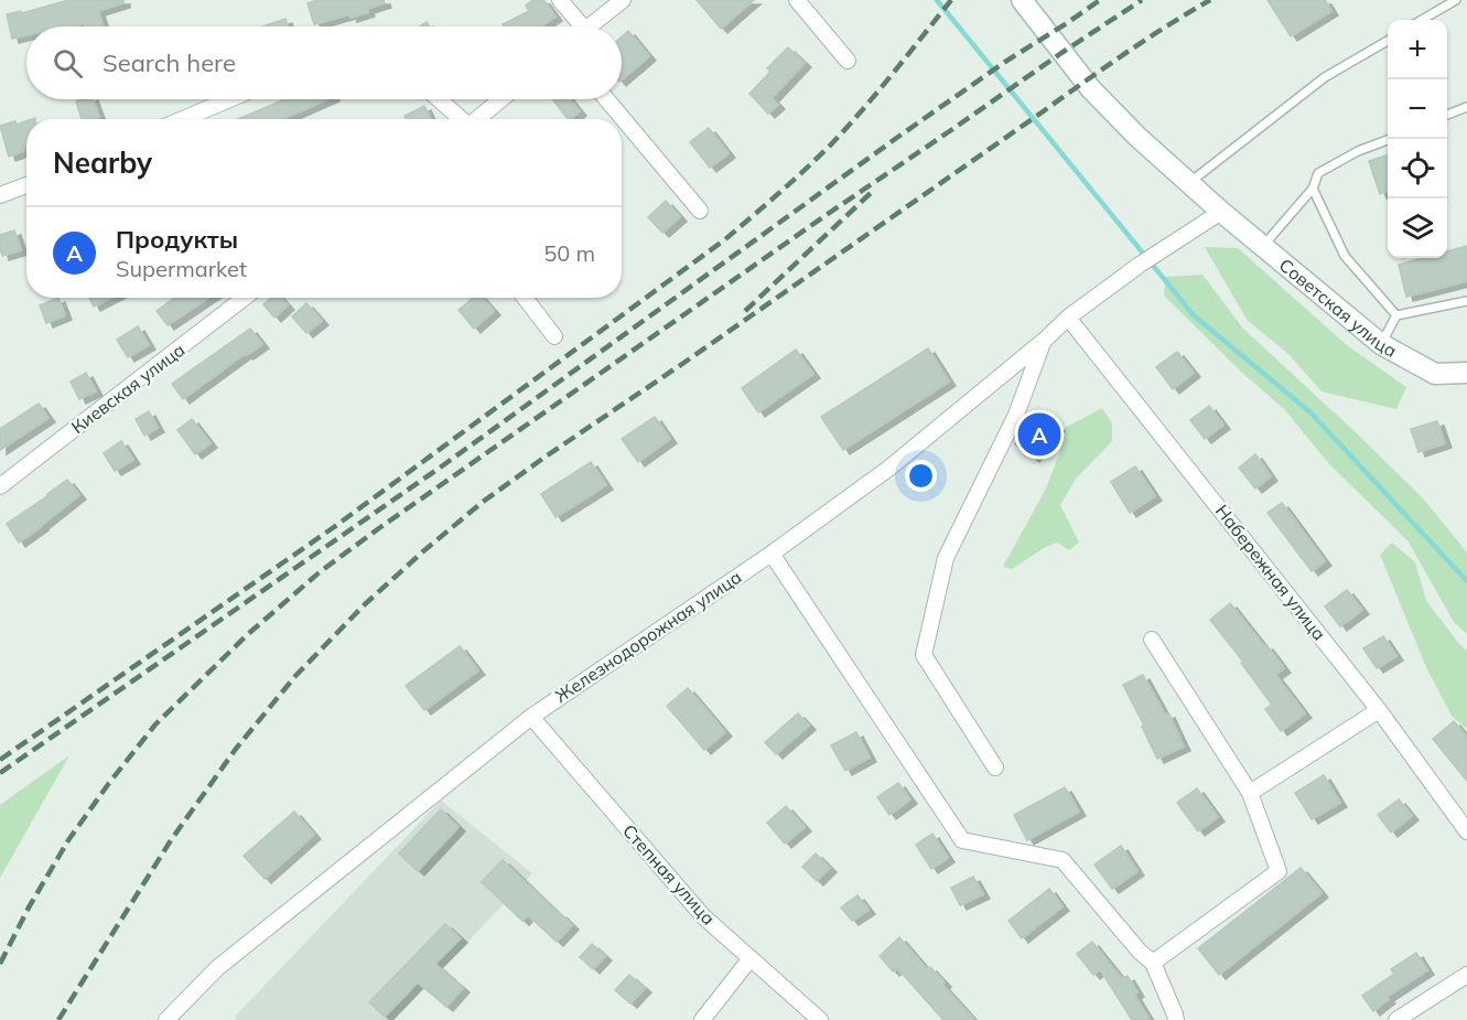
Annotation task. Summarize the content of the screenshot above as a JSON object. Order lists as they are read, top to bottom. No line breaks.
{"streets":{"main road":["Советская улица"],"street":["Киевская улица","Набережная улица","Железнодорожная улица","Степная улица"]},"crossings":[["Советская улица","Железнодорожная улица"],["Набережная улица","Железнодорожная улица"],["Железнодорожная улица","Степная улица"]],"page":{"map_buttons":["+","−"],"search":"Search here","heading":"Nearby","list":[{"mark":"A","name":"Продукты","note":"Supermarket","value":"50 m"}],"pins":"A"}}
